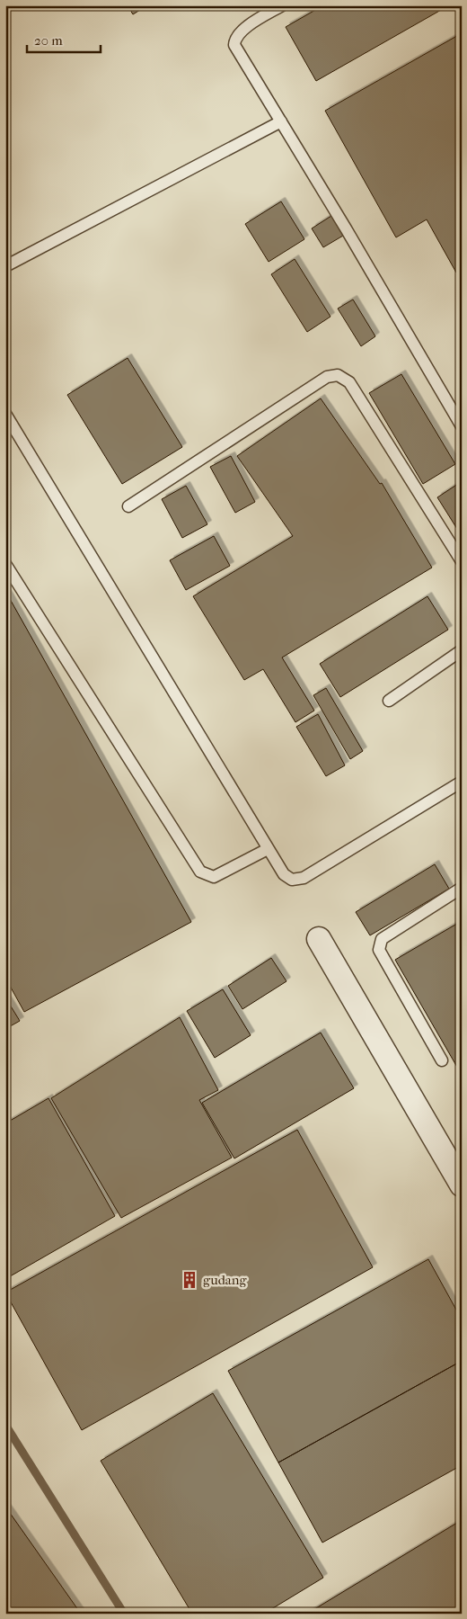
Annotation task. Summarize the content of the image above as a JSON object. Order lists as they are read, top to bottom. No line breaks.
{"places":{"building":["gudang"]},"scale_bar":"20 m"}
